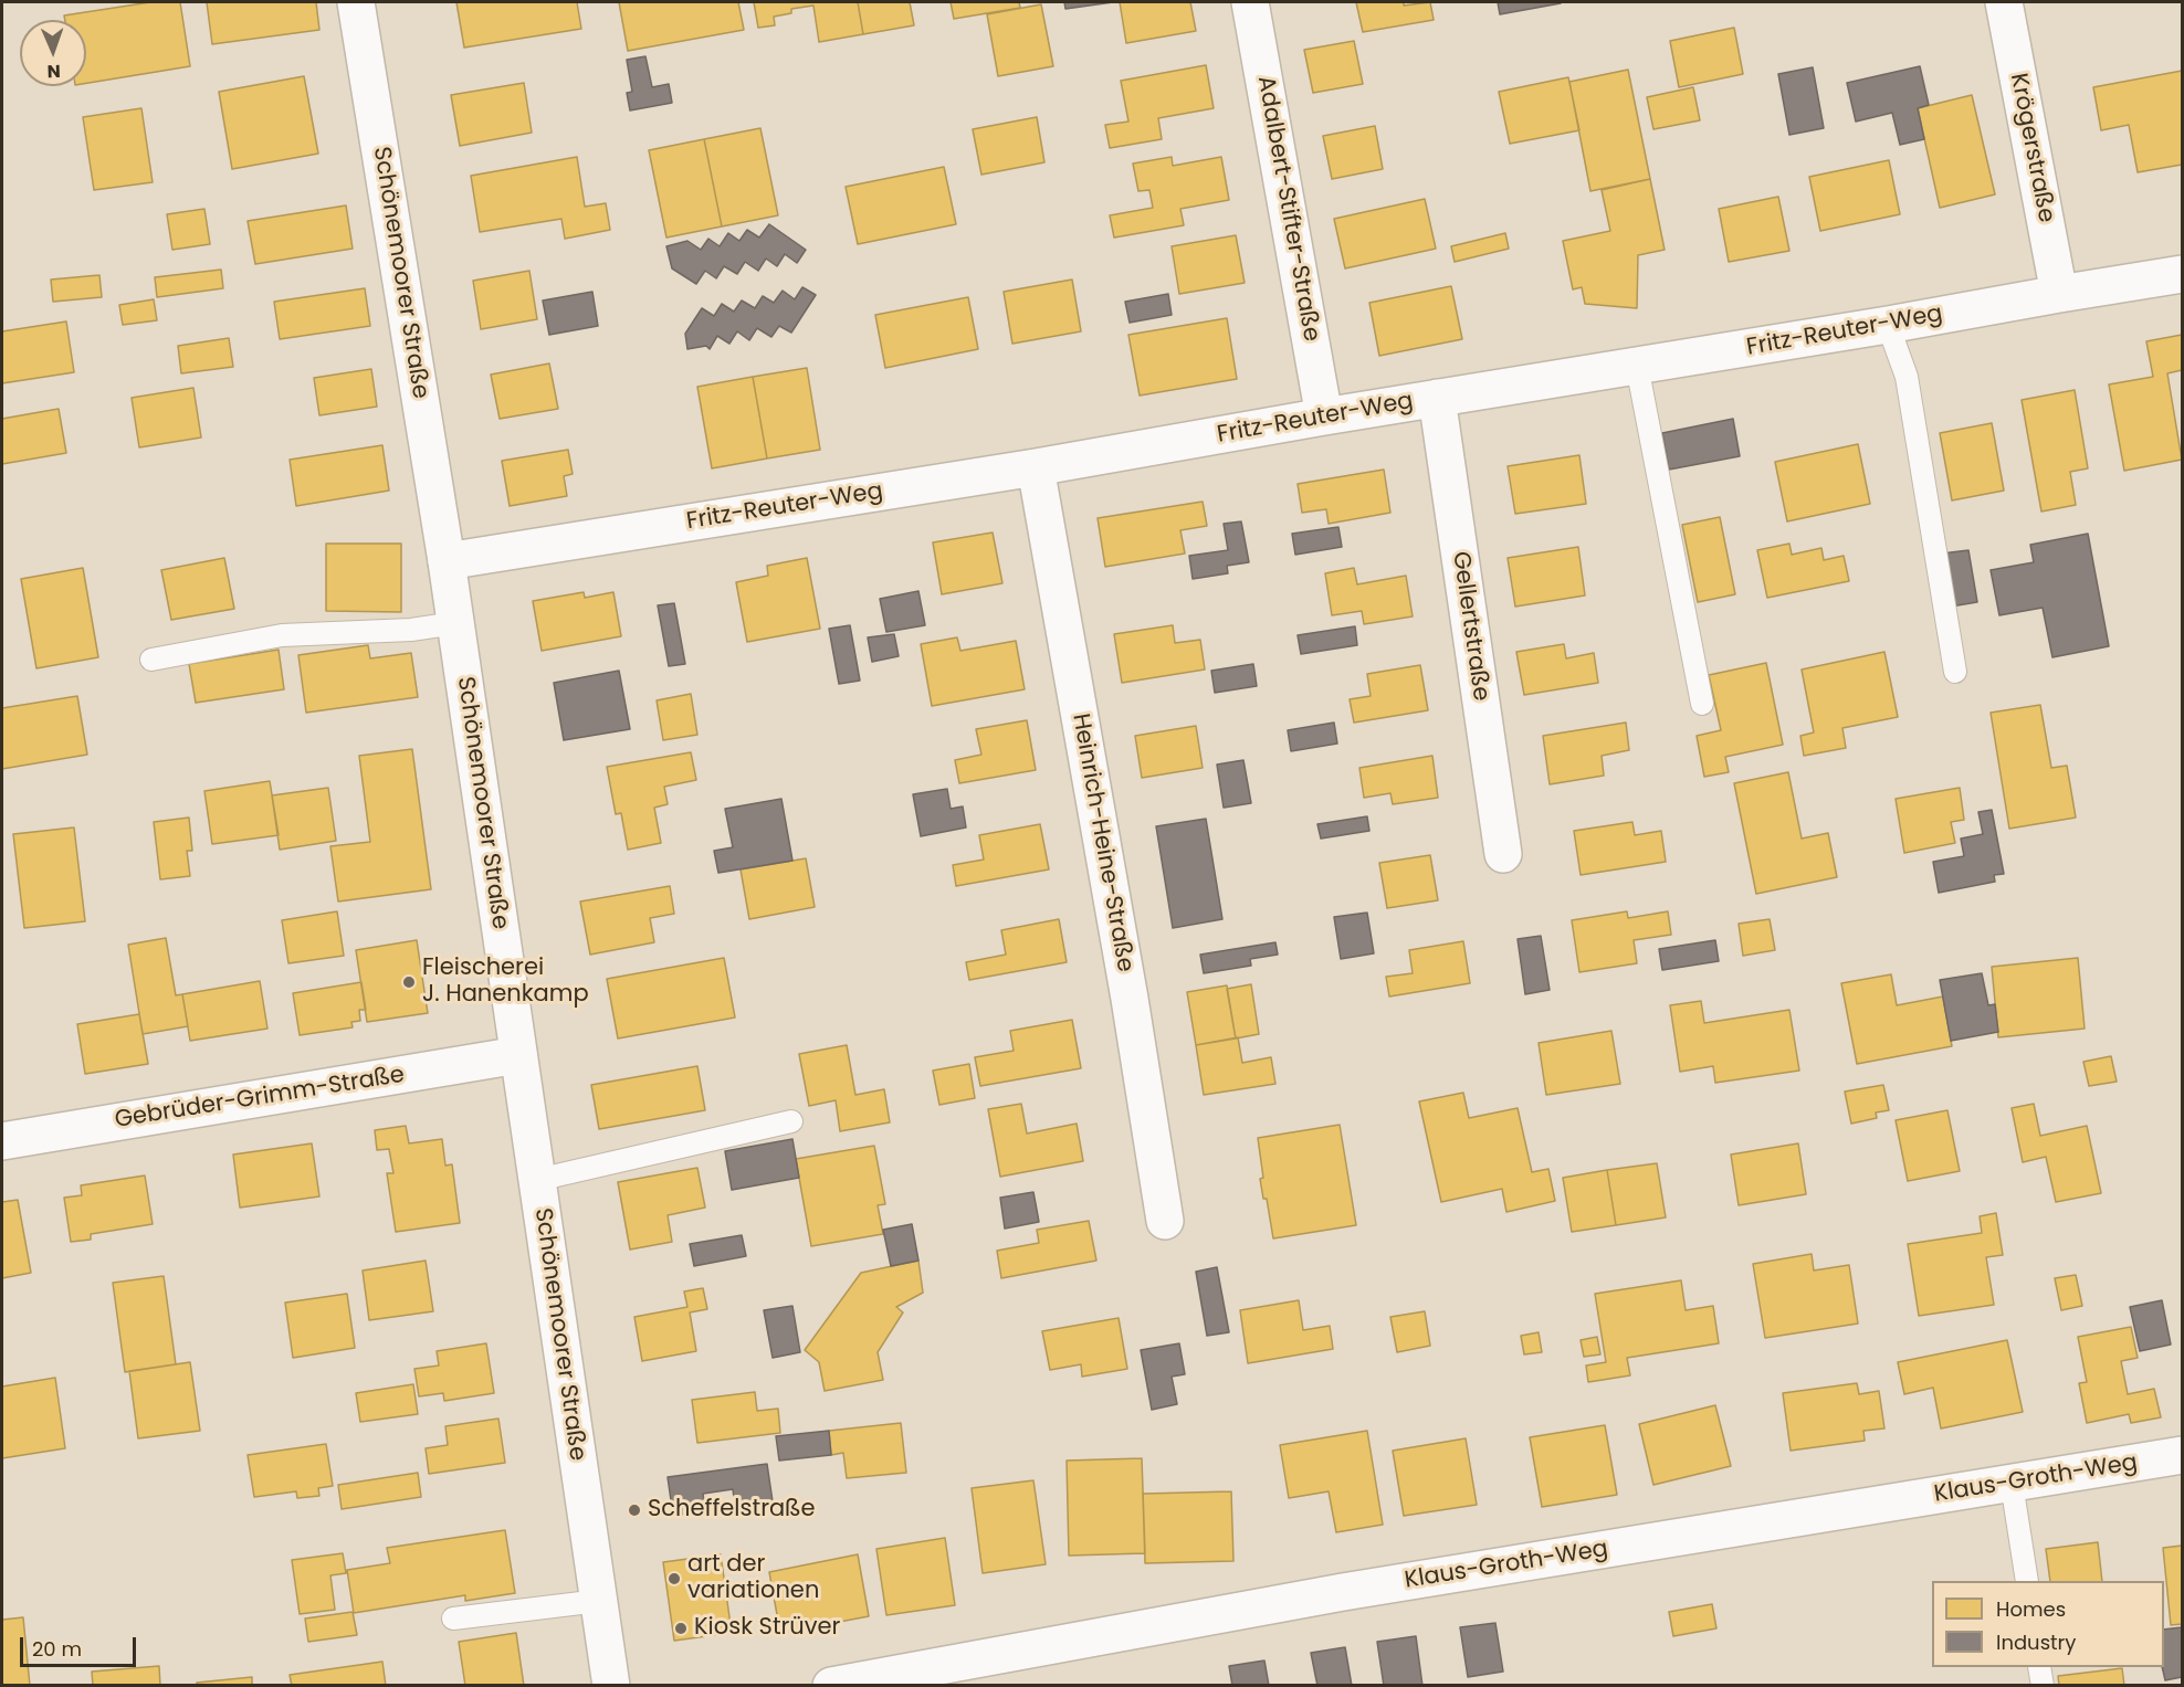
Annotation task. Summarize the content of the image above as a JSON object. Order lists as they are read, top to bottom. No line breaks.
{"streets":{"street":["Krögerstraße","Adalbert-Stifter-Straße","Schönemoorer Straße","Fritz-Reuter-Weg","Gellertstraße","Heinrich-Heine-Straße","Gebrüder-Grimm-Straße","Klaus-Groth-Weg"]},"crossings":[["Krögerstraße","Fritz-Reuter-Weg"],["Adalbert-Stifter-Straße","Fritz-Reuter-Weg"],["Schönemoorer Straße","Fritz-Reuter-Weg"],["Schönemoorer Straße","Gebrüder-Grimm-Straße"],["Fritz-Reuter-Weg","Gellertstraße"],["Fritz-Reuter-Weg","Heinrich-Heine-Straße"]],"places":["Fleischerei J. Hanenkamp","Scheffelstraße","art der variationen","Kiosk Strüver"],"legend":["Homes","Industry"],"scale_bar":"20 m","north":"bottom"}
